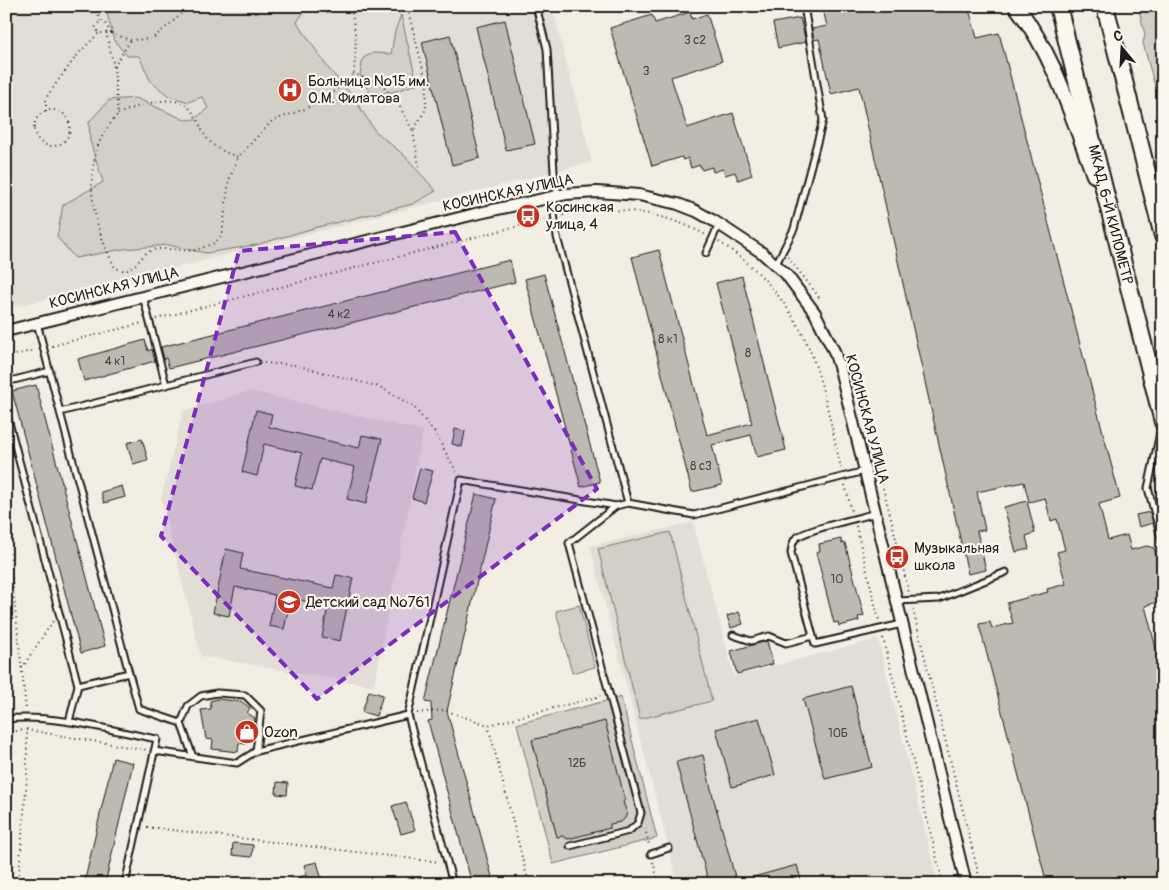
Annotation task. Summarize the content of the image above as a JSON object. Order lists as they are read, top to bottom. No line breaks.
{"streets":{"highway":["МКАД, 6-Й КИЛОМЕТР"],"street":["КОСИНСКАЯ УЛИЦА"]},"places":{"hospital":["Больница №15 им. О.М. Филатова"],"bus stop":["Косинская улица, 4","Музыкальная школа"],"school or university":["Детский сад №761"],"shop":["Ozon"]},"house_numbers":["3 с2","3","4 к2","8 к1","8","4 к1","8 с3","10","10Б","12Б"],"north":"top"}
